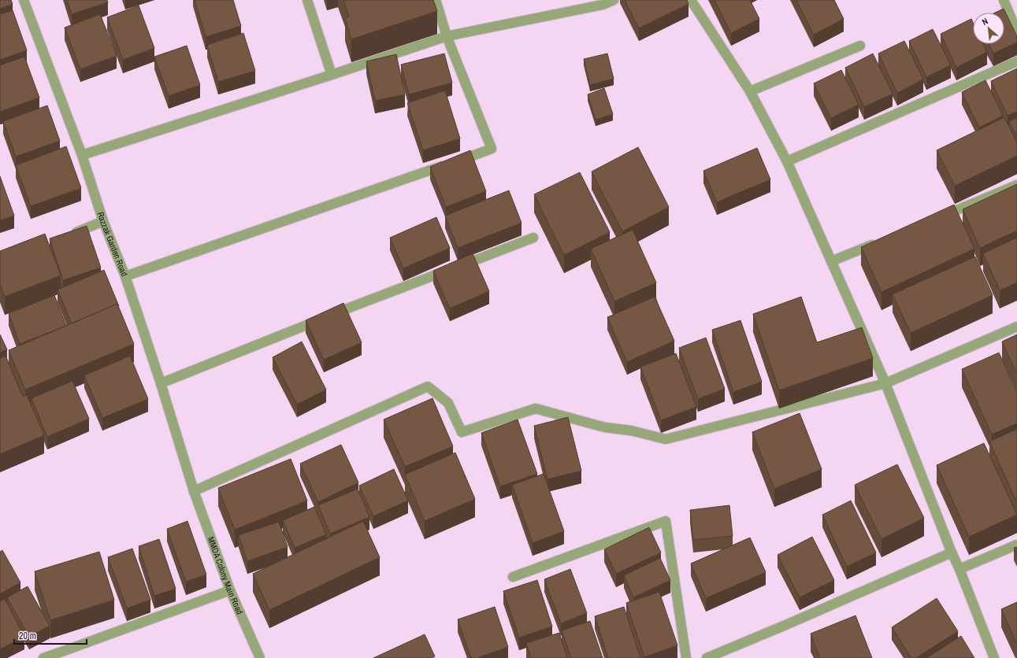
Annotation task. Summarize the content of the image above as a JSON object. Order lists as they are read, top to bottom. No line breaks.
{"streets":{"street":["Razzak Garden Road","MMDA Colony Main Road"]},"crossings":[["Razzak Garden Road","MMDA Colony Main Road"]],"scale_bar":"20 m","north":"top left"}
